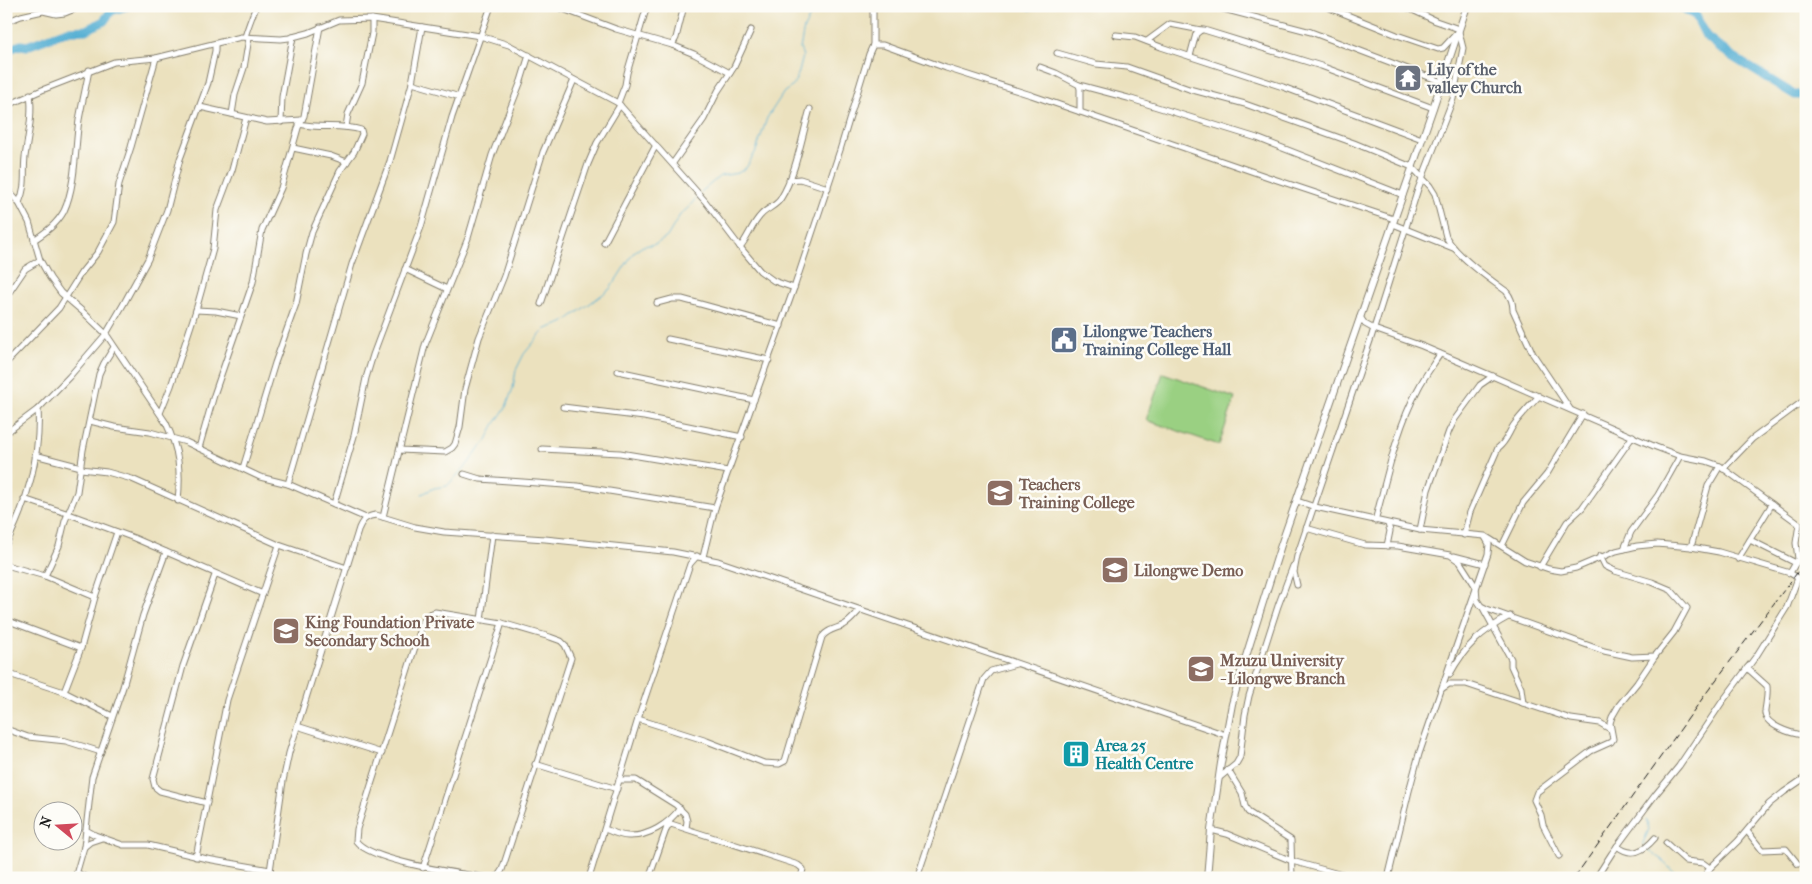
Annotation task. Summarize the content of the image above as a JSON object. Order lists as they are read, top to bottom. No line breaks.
{"places":{"temple":["Lily of the valley Church"],"public building":["Lilongwe Teachers Training College Hall"],"school or university":["Teachers Training College","Lilongwe Demo","King Foundation Private Secondary Schooh","Mzuzu University - Lilongwe Branch"],"building":["Area 25 Health Centre"]},"north":"left"}
